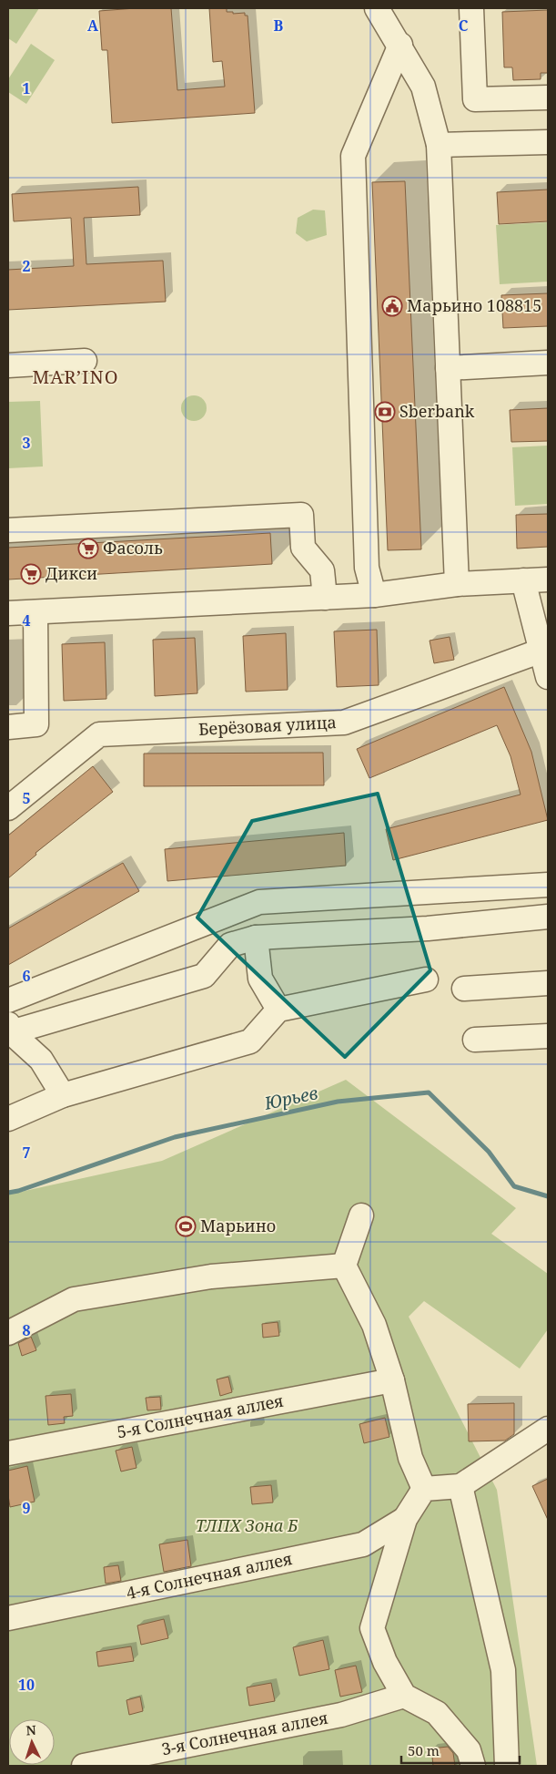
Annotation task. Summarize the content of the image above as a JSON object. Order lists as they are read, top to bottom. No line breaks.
{"streets":{"street":["Берёзовая улица","5-я Солнечная аллея","4-я Солнечная аллея","3-я Солнечная аллея"]},"districts":["MAR’INO"],"water":["Юрьев"],"parks":["ТЛПХ Зона Б"],"places":{"public building":["Марьино 108815"],"bank":["Sberbank"],"supermarket":["Фасоль","Дикси"],"sports":["Марьино"]},"scale_bar":"50 m","north":"top","grid":{"columns":["A","B","C"],"rows":["1","2","3","4","5","6","7","8","9","10"]}}
